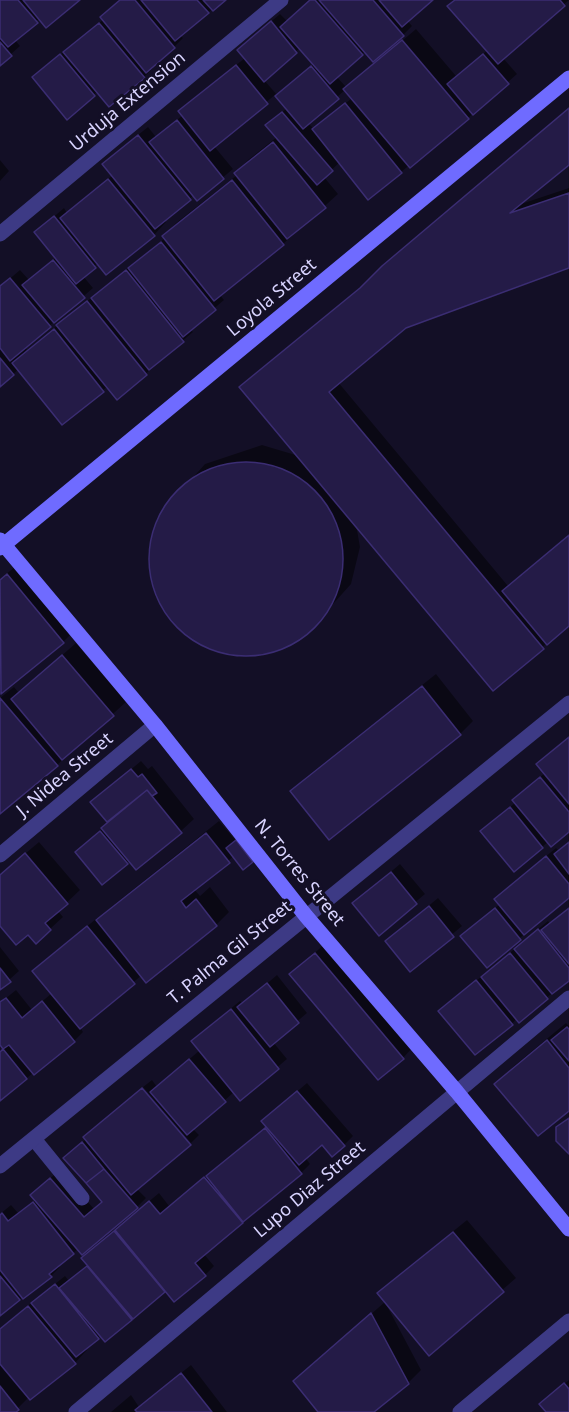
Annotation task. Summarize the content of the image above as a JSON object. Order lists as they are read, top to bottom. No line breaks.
{"streets":{"street":["Urduja Extension","Loyola Street","J. Nidea Street","N. Torres Street","T. Palma Gil Street","Lupo Diaz Street"]},"crossings":[["Loyola Street","N. Torres Street"],["J. Nidea Street","N. Torres Street"],["N. Torres Street","T. Palma Gil Street"],["N. Torres Street","Lupo Diaz Street"]]}
